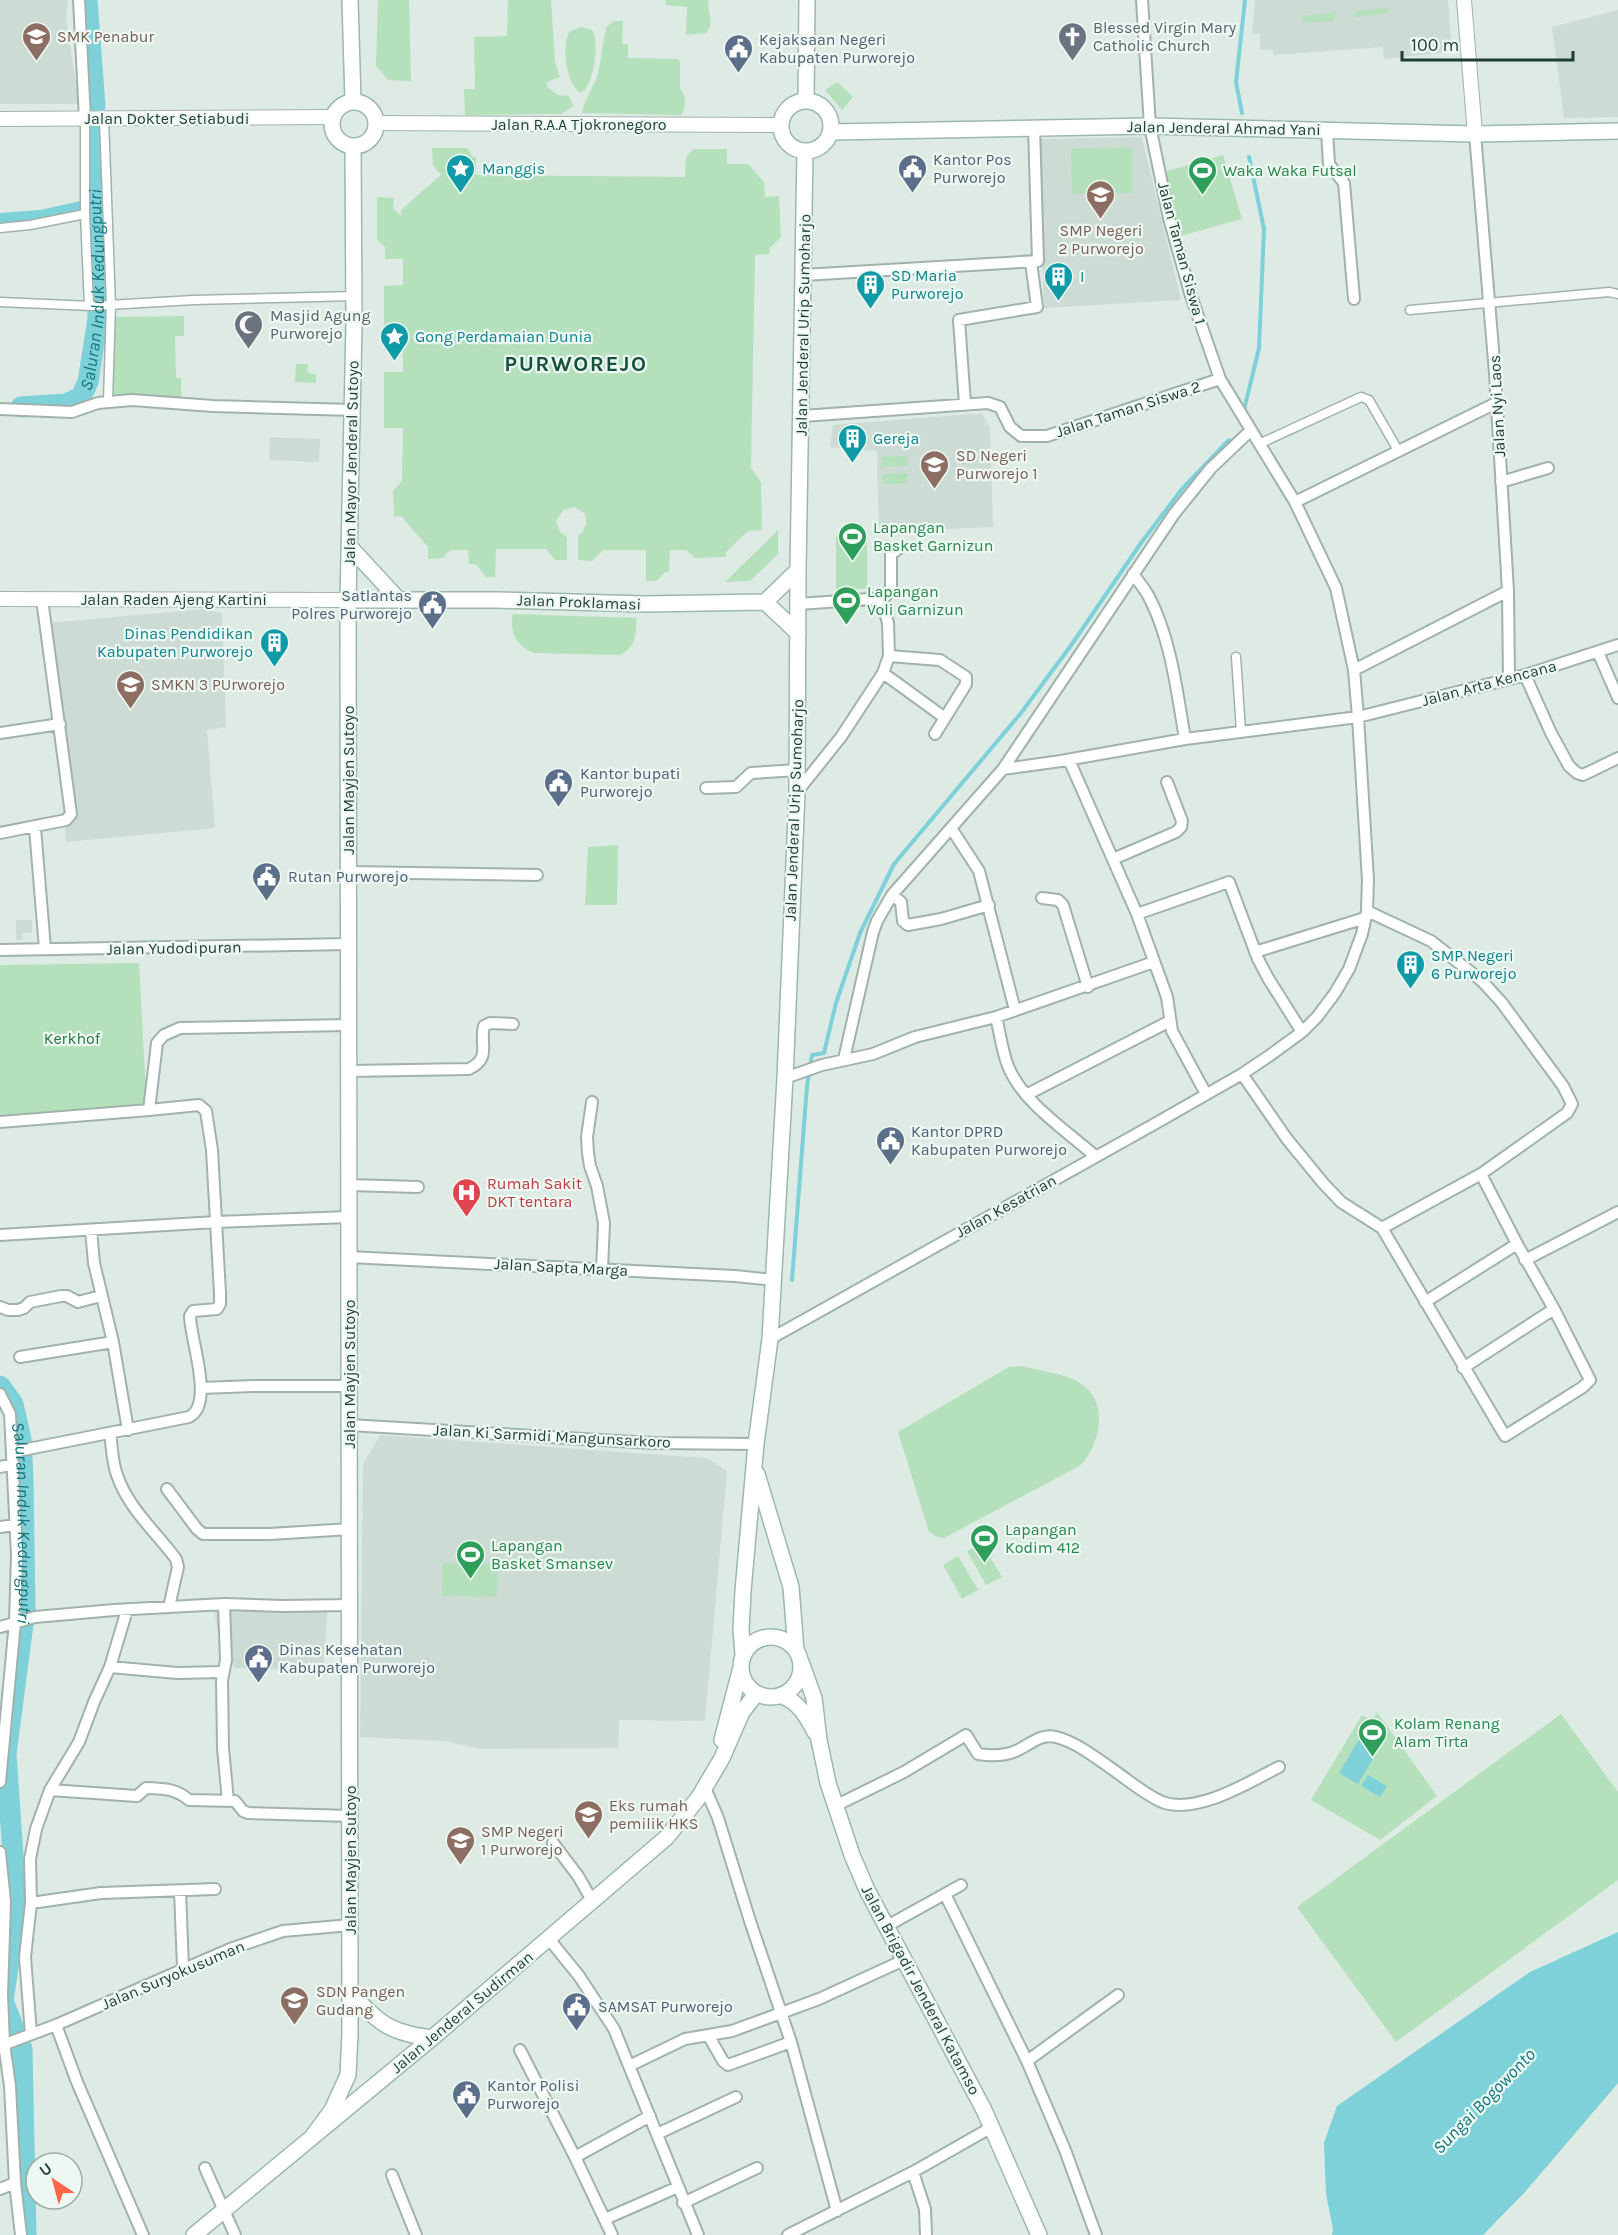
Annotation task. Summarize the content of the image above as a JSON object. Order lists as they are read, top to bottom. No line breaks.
{"streets":{"main road":["Jalan Jenderal Ahmad Yani","Jalan Jenderal Urip Sumoharjo","Jalan Mayor Jenderal Sutoyo","Jalan Proklamasi","Jalan Mayjen Sutoyo","Jalan Brigadir Jenderal Katamso","Jalan Jenderal Sudirman"],"street":["Jalan Dokter Setiabudi","Jalan R.A.A Tjokronegoro","Jalan Taman Siswa 1","Jalan Nyi Laos","Jalan Taman Siswa 2","Jalan Raden Ajeng Kartini","Jalan Arta Kencana","Jalan Yudodipuran","Jalan Kesatrian","Jalan Sapta Marga","Jalan Ki Sarmidi Mangunsarkoro","Jalan Suryokusuman"]},"crossings":[["Jalan Dokter Setiabudi","Jalan R.A.A Tjokronegoro"],["Jalan Dokter Setiabudi","Jalan Mayor Jenderal Sutoyo"],["Jalan R.A.A Tjokronegoro","Jalan Jenderal Ahmad Yani"],["Jalan R.A.A Tjokronegoro","Jalan Jenderal Urip Sumoharjo"],["Jalan R.A.A Tjokronegoro","Jalan Mayor Jenderal Sutoyo"],["Jalan Jenderal Ahmad Yani","Jalan Taman Siswa 1"],["Jalan Jenderal Ahmad Yani","Jalan Jenderal Urip Sumoharjo"],["Jalan Jenderal Ahmad Yani","Jalan Nyi Laos"],["Jalan Taman Siswa 1","Jalan Taman Siswa 2"],["Jalan Taman Siswa 1","Jalan Arta Kencana"],["Jalan Taman Siswa 1","Jalan Kesatrian"],["Jalan Jenderal Urip Sumoharjo","Jalan Taman Siswa 2"],["Jalan Jenderal Urip Sumoharjo","Jalan Kesatrian"],["Jalan Jenderal Urip Sumoharjo","Jalan Sapta Marga"],["Jalan Jenderal Urip Sumoharjo","Jalan Ki Sarmidi Mangunsarkoro"],["Jalan Nyi Laos","Jalan Arta Kencana"],["Jalan Mayor Jenderal Sutoyo","Jalan Raden Ajeng Kartini"],["Jalan Mayor Jenderal Sutoyo","Jalan Proklamasi"],["Jalan Mayor Jenderal Sutoyo","Jalan Mayjen Sutoyo"],["Jalan Raden Ajeng Kartini","Jalan Proklamasi"],["Jalan Raden Ajeng Kartini","Jalan Mayjen Sutoyo"],["Jalan Proklamasi","Jalan Mayjen Sutoyo"],["Jalan Arta Kencana","Jalan Kesatrian"],["Jalan Mayjen Sutoyo","Jalan Yudodipuran"],["Jalan Mayjen Sutoyo","Jalan Sapta Marga"],["Jalan Mayjen Sutoyo","Jalan Ki Sarmidi Mangunsarkoro"],["Jalan Mayjen Sutoyo","Jalan Suryokusuman"],["Jalan Mayjen Sutoyo","Jalan Jenderal Sudirman"]],"districts":["PURWOREJO"],"water":["Saluran Induk Kedungputri","Sungai Bogowonto"],"parks":["Kerkhof"],"places":{"school or university":["SMK Penabur","SMP Negeri 2 Purworejo","SD Negeri Purworejo 1","SMKN 3 PUrworejo","Eks rumah pemilik HKS","SMP Negeri 1 Purworejo","SDN Pangen Gudang"],"church":["Blessed Virgin Mary Catholic Church"],"public building":["Kejaksaan Negeri Kabupaten Purworejo","Kantor Pos Purworejo","Satlantas Polres Purworejo","Kantor bupati Purworejo","Rutan Purworejo","Kantor DPRD Kabupaten Purworejo","Dinas Kesehatan Kabupaten Purworejo","SAMSAT Purworejo","Kantor Polisi Purworejo"],"place":["Manggis","Gong Perdamaian Dunia"],"sports":["Waka Waka Futsal","Lapangan Basket Garnizun","Lapangan Voli Garnizun","Lapangan Kodim 412","Lapangan Basket Smansev","Kolam Renang Alam Tirta"],"building":["I","SD Maria Purworejo","Gereja","Dinas Pendidikan Kabupaten Purworejo","SMP Negeri 6 Purworejo"],"mosque":["Masjid Agung Purworejo"],"hospital":["Rumah Sakit DKT tentara"]},"scale_bar":"100 m","north":"top left"}
